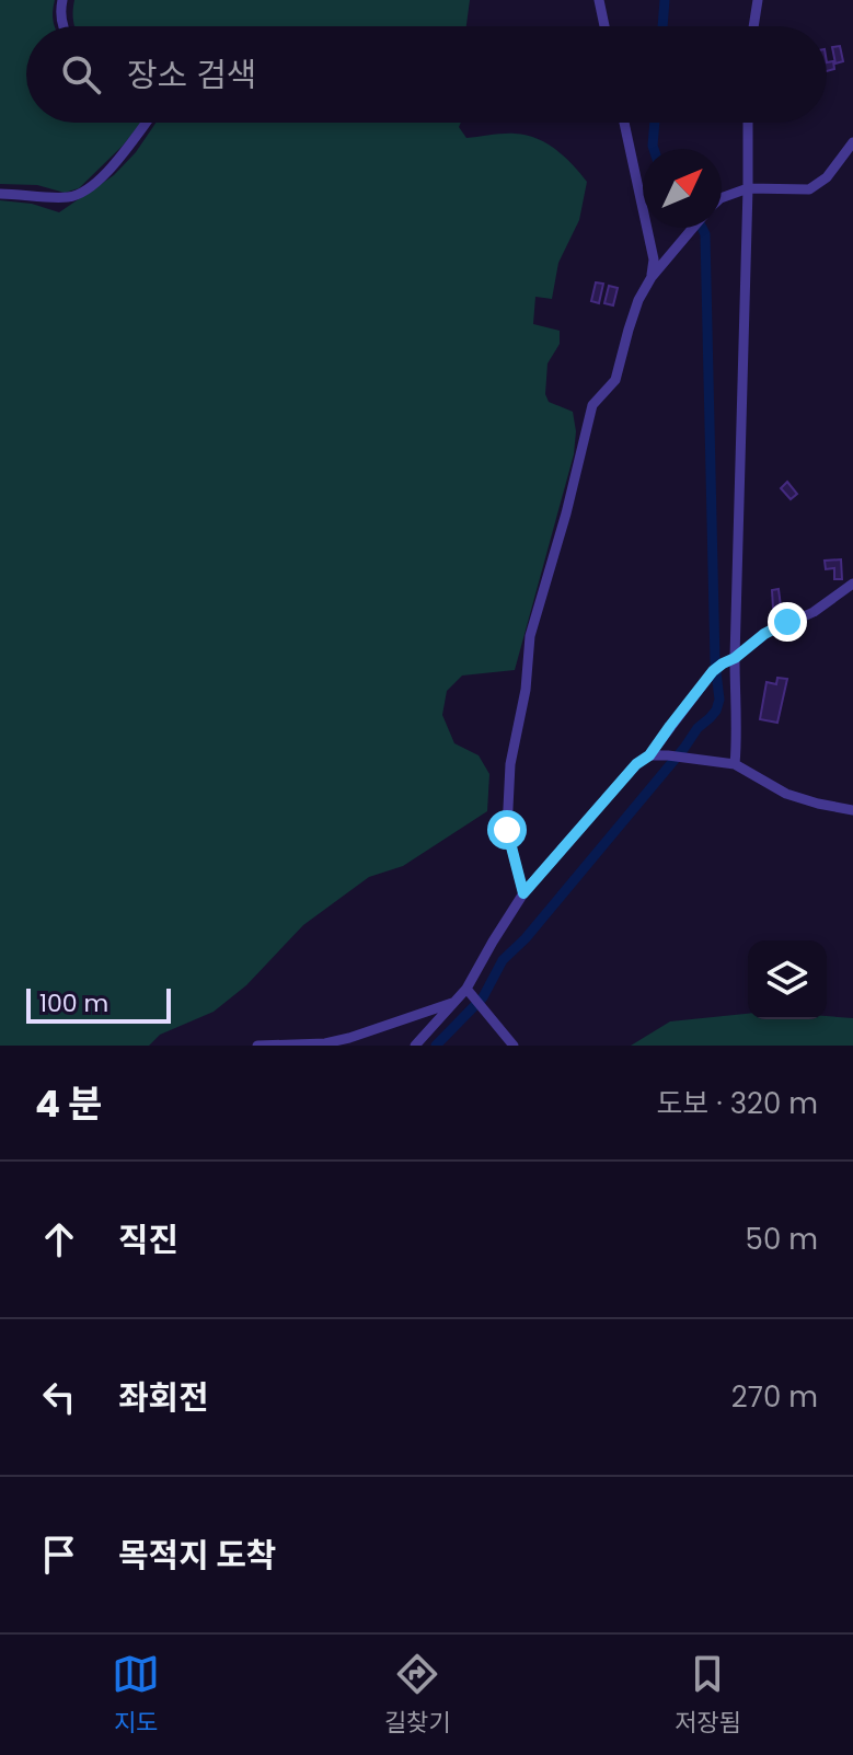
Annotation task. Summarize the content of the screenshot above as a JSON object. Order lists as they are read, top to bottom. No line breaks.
{"scale_bar":"100 m","north":"top right","page":{"search":"장소 검색","scale":"100 m","heading":["4 분","도보 · 320 m"],"list":[["직진","50 m"],["좌회전","270 m"],"목적지 도착"],"nav":["지도","길찾기","저장됨"]}}
